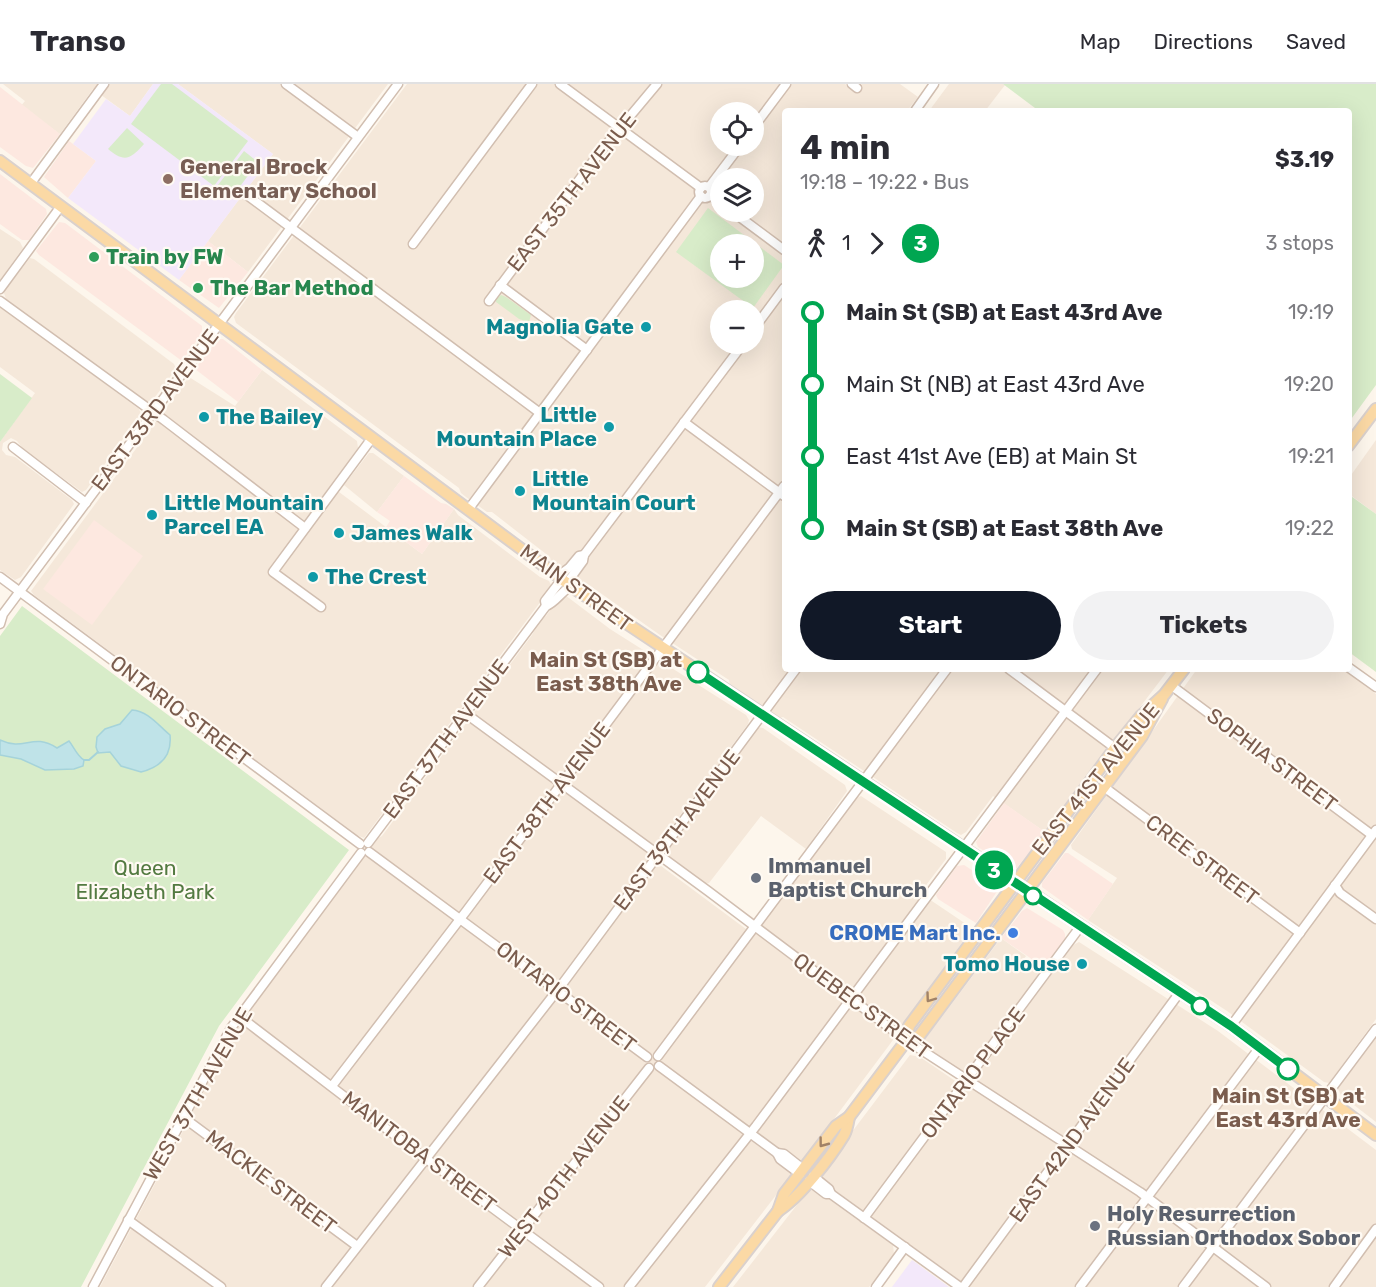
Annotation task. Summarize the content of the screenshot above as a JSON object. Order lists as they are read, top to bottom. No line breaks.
{"streets":{"main road":["MAIN STREET","EAST 41ST AVENUE"],"street":["EAST 35TH AVENUE","EAST 33RD AVENUE","ONTARIO STREET","EAST 37TH AVENUE","SOPHIA STREET","EAST 38TH AVENUE","EAST 39TH AVENUE","CREE STREET","QUEBEC STREET","ONTARIO PLACE","WEST 37TH AVENUE","EAST 42ND AVENUE","MANITOBA STREET","WEST 40TH AVENUE","MACKIE STREET"]},"crossings":[["EAST 33RD AVENUE","MAIN STREET"],["EAST 33RD AVENUE","ONTARIO STREET"],["MAIN STREET","EAST 37TH AVENUE"],["MAIN STREET","EAST 41ST AVENUE"],["MAIN STREET","EAST 38TH AVENUE"],["MAIN STREET","EAST 39TH AVENUE"],["MAIN STREET","ONTARIO PLACE"],["MAIN STREET","EAST 42ND AVENUE"],["ONTARIO STREET","EAST 37TH AVENUE"],["ONTARIO STREET","EAST 38TH AVENUE"],["ONTARIO STREET","EAST 39TH AVENUE"],["ONTARIO STREET","WEST 37TH AVENUE"],["ONTARIO STREET","WEST 40TH AVENUE"],["EAST 37TH AVENUE","QUEBEC STREET"],["EAST 37TH AVENUE","WEST 37TH AVENUE"],["SOPHIA STREET","EAST 41ST AVENUE"],["EAST 41ST AVENUE","CREE STREET"],["EAST 41ST AVENUE","QUEBEC STREET"],["EAST 38TH AVENUE","QUEBEC STREET"],["EAST 38TH AVENUE","MANITOBA STREET"],["EAST 39TH AVENUE","QUEBEC STREET"],["EAST 39TH AVENUE","MANITOBA STREET"],["EAST 39TH AVENUE","MACKIE STREET"],["QUEBEC STREET","ONTARIO PLACE"],["QUEBEC STREET","EAST 42ND AVENUE"],["WEST 37TH AVENUE","MANITOBA STREET"],["WEST 37TH AVENUE","MACKIE STREET"],["MANITOBA STREET","WEST 40TH AVENUE"]],"parks":["Queen Elizabeth Park"],"places":["General Brock Elementary School","Train by FW","The Bar Method","Magnolia Gate","The Bailey","Little Mountain Place","Little Mountain Court","Little Mountain Parcel EA","James Walk","The Crest","Main St (SB) at East 38th Ave","Immanuel Baptist Church","CROME Mart Inc.","Tomo House","Main St (SB) at East 43rd Ave","Holy Resurrection Russian Orthodox Sobor"],"lines":["bus line 3"],"page":{"header":"Transo","nav":["Map","Directions","Saved"],"on_map":"3","map_buttons":["+","−"],"heading":["4 min","19:18 – 19:22 · Bus","$3.19"],"legs":["1","3","3 stops"],"list":[{"name":"Main St (SB) at East 43rd Ave","value":"19:19"},{"name":"Main St (NB) at East 43rd Ave","value":"19:20"},{"name":"East 41st Ave (EB) at Main St","value":"19:21"},{"name":"Main St (SB) at East 38th Ave","value":"19:22"}],"buttons":["Start","Tickets"]}}
